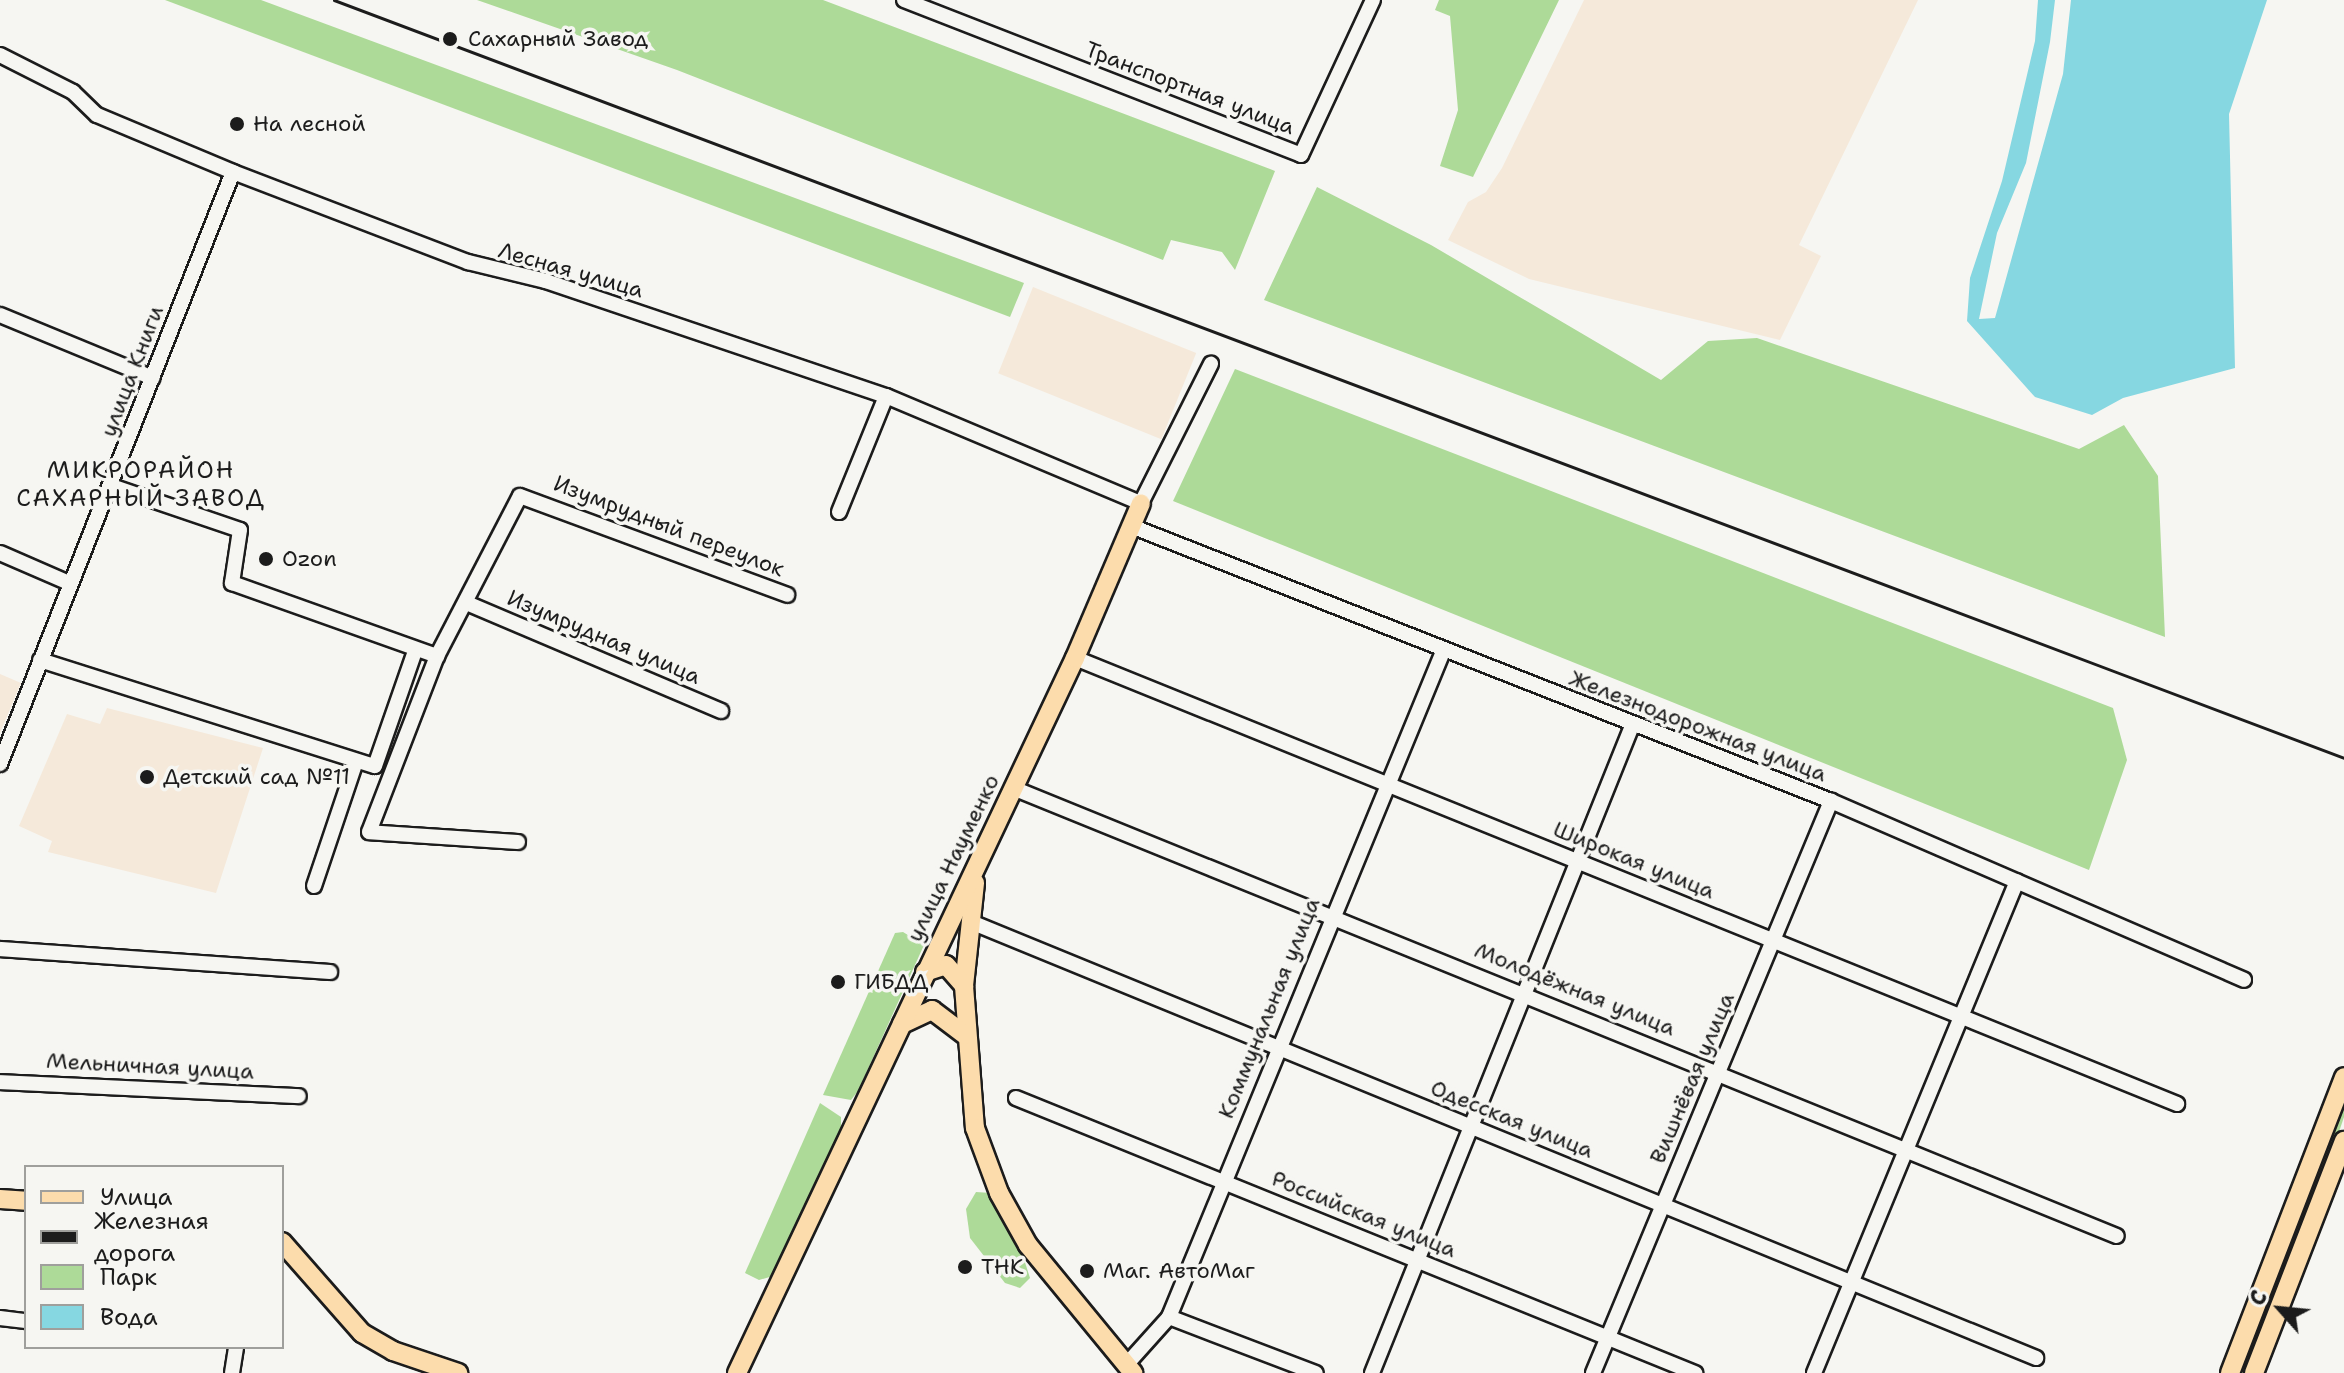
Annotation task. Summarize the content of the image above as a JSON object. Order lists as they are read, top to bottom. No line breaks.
{"streets":{"main road":["улица Науменко"],"street":["Транспортная улица","Лесная улица","улица Книги","Изумрудный переулок","Изумрудная улица","Железнодорожная улица","Широкая улица","Молодёжная улица","Коммунальная улица","Мельничная улица","Вишнёвая улица","Одесская улица","Российская улица"]},"crossings":[["Лесная улица","улица Книги"],["Лесная улица","улица Науменко"],["Изумрудный переулок","Изумрудная улица"],["Железнодорожная улица","улица Науменко"],["Железнодорожная улица","Коммунальная улица"],["Железнодорожная улица","Вишнёвая улица"],["улица Науменко","Широкая улица"],["улица Науменко","Молодёжная улица"],["Широкая улица","Коммунальная улица"],["Широкая улица","Вишнёвая улица"],["Молодёжная улица","Коммунальная улица"],["Молодёжная улица","Вишнёвая улица"],["Коммунальная улица","Одесская улица"],["Коммунальная улица","Российская улица"],["Вишнёвая улица","Одесская улица"],["Вишнёвая улица","Российская улица"]],"districts":["МИКРОРАЙОН САХАРНЫЙ ЗАВОД"],"places":["Сахарный Завод","На лесной","Ozon","Детский сад №11","ГИБДД","ТНК","Маг. АвтоМаг"],"legend":["Улица","Железная дорога","Парк","Вода"],"north":"top left"}
